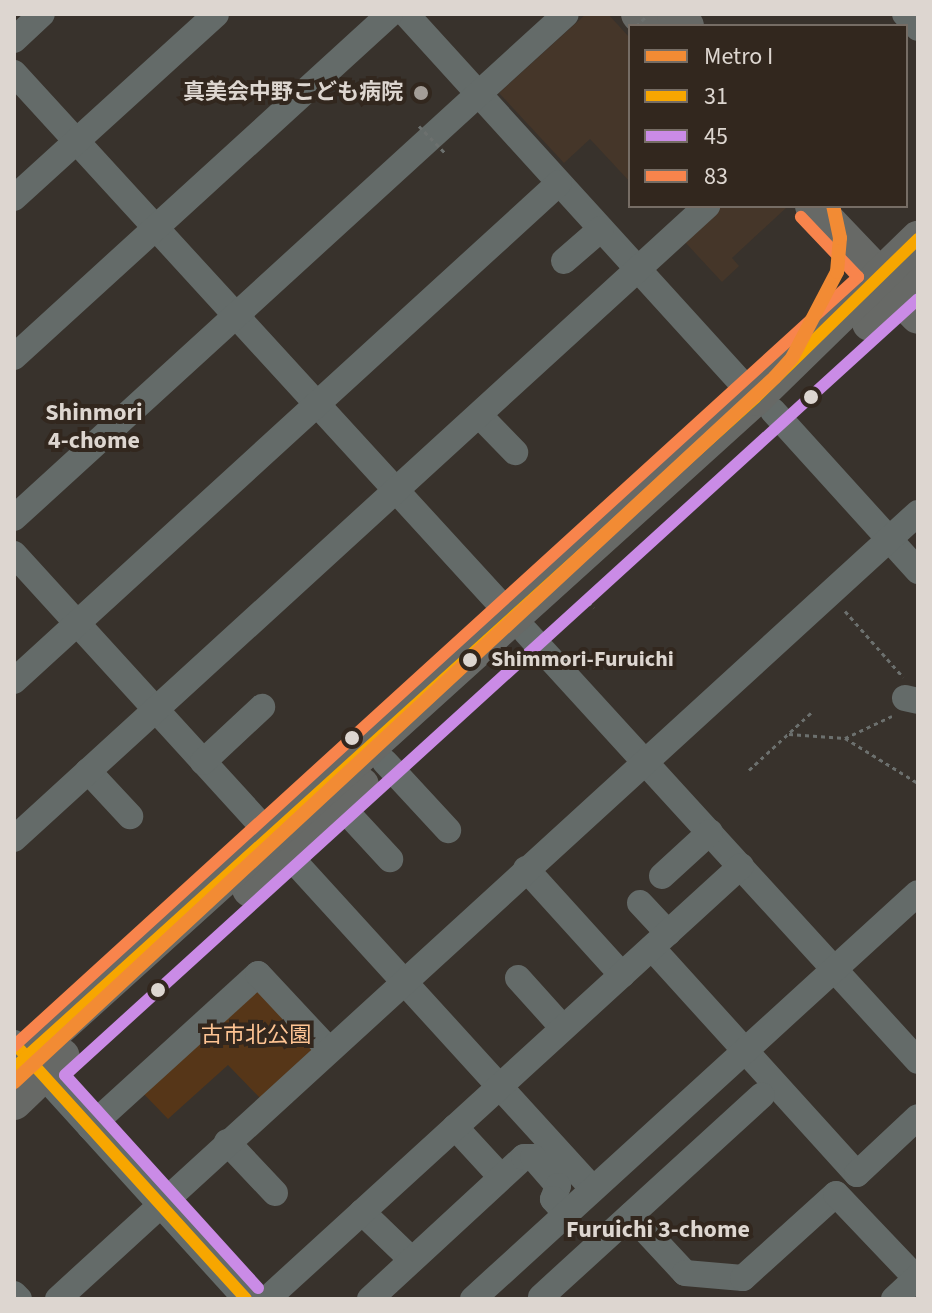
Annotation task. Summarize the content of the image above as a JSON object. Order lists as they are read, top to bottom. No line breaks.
{"districts":["Shinmori 4-chome","Furuichi 3-chome"],"parks":["古市北公園"],"places":["真美会中野こども病院","Shimmori-Furuichi"],"lines":["metro line I","transit line 83","transit line 31","transit line 45"],"legend":["Metro I","31","45","83"]}
